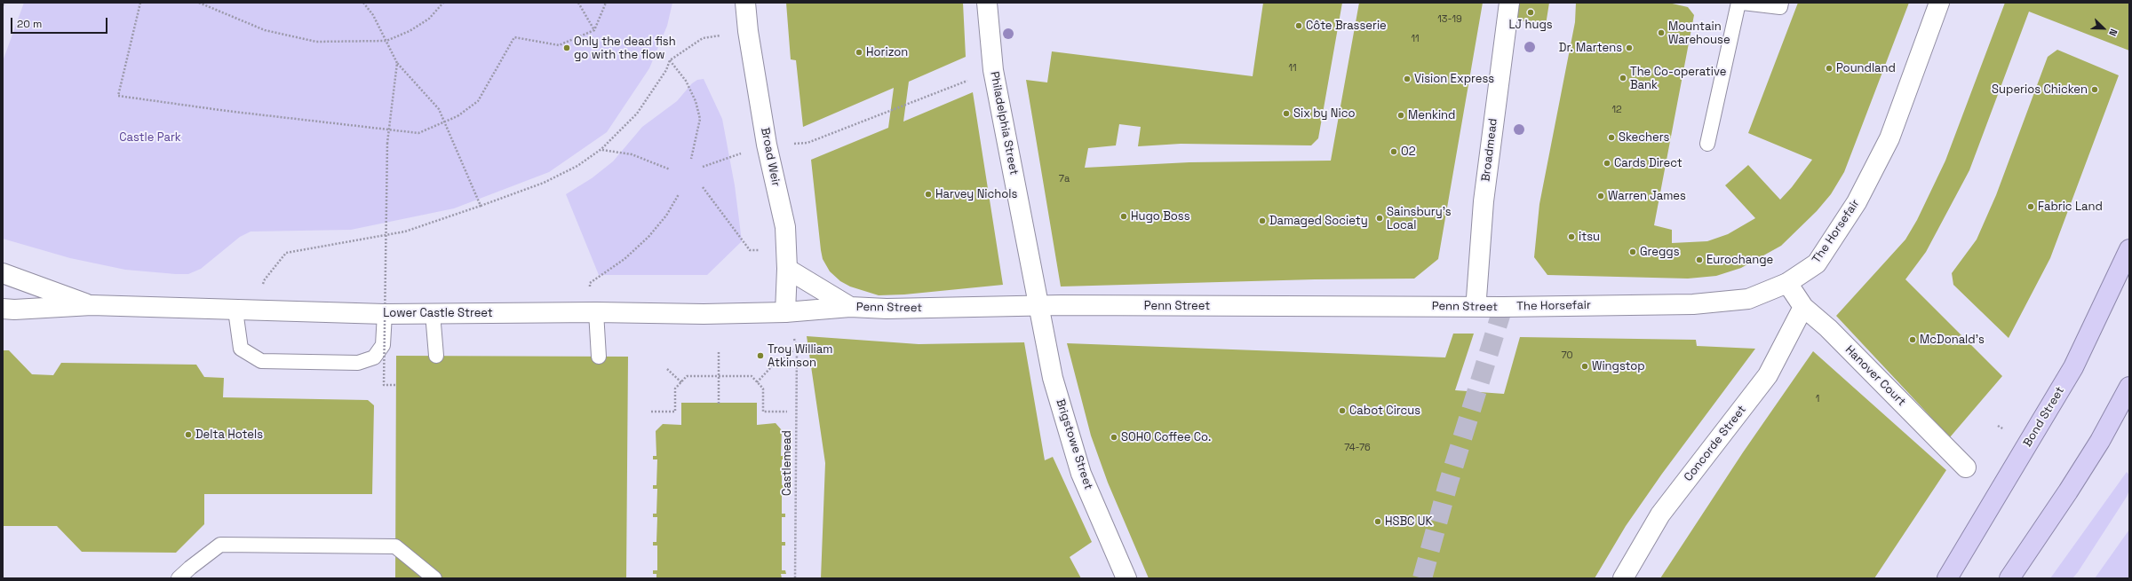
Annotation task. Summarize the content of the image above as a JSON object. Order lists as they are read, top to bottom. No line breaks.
{"streets":{"highway":["Bond Street"],"street":["Philadelphia Street","Broadmead","Broad Weir","The Horsefair","Penn Street","Lower Castle Street","Hanover Court","Concorde Street","Brigstowe Street"],"path":["Castlemead"]},"crossings":[["Philadelphia Street","Penn Street"],["Philadelphia Street","Brigstowe Street"],["Broad Weir","Penn Street"],["Broad Weir","Lower Castle Street"],["The Horsefair","Penn Street"],["The Horsefair","Hanover Court"],["Penn Street","Lower Castle Street"],["Penn Street","Brigstowe Street"],["Hanover Court","Concorde Street"]],"parks":["Castle Park"],"places":["LJ hugs","Côte Brasserie","Mountain Warehouse","Only the dead fish go with the flow","Dr. Martens","Horizon","Poundland","The Co-operative Bank","Vision Express","Superios Chicken","Six by Nico","Menkind","Skechers","O2","Cards Direct","Harvey Nichols","Warren James","Fabric Land","Hugo Boss","Sainsbury's Local","Damaged Society","itsu","Greggs","Eurochange","McDonald's","Troy William Atkinson","Wingstop","Cabot Circus","Delta Hotels","SOHO Coffee Co.","HSBC UK"],"house_numbers":["13-19","11","11","12","7a","70","1","74-76"],"scale_bar":"20 m","north":"bottom right"}
